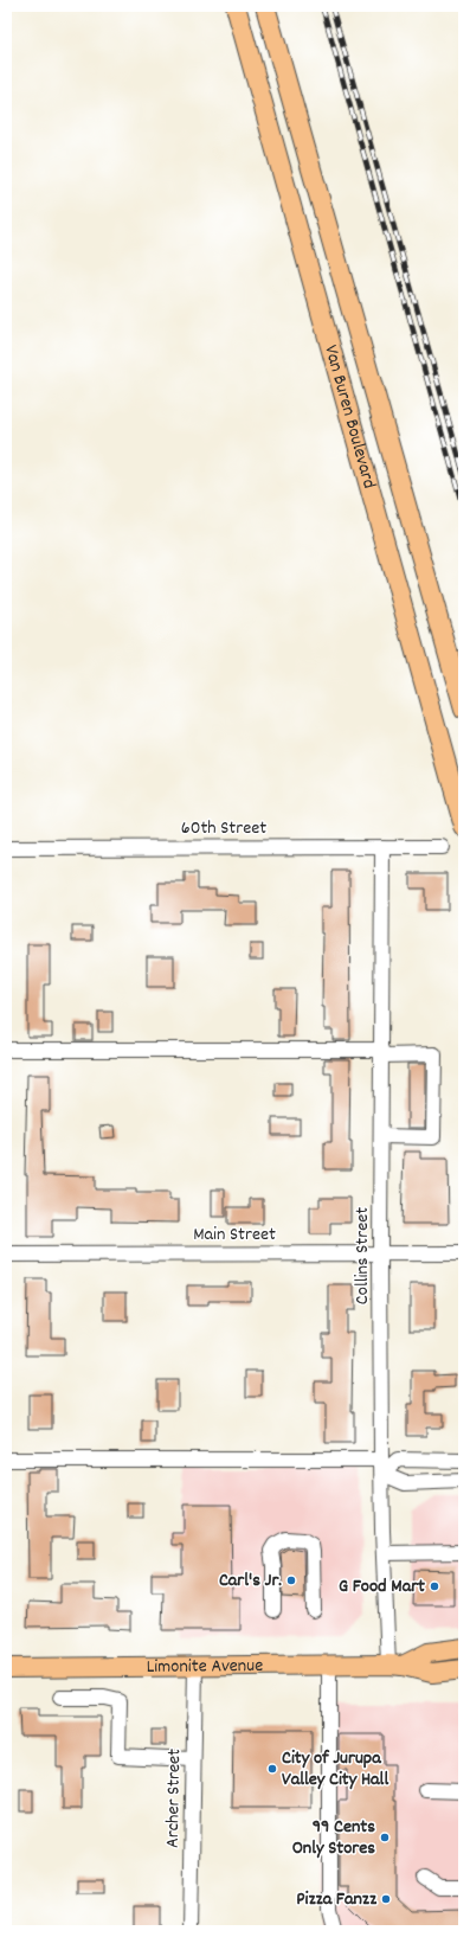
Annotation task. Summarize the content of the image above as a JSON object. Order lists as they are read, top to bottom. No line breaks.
{"streets":{"main road":["Van Buren Boulevard","Limonite Avenue"],"street":["60th Street","Main Street","Collins Street","Archer Street"]},"crossings":[["60th Street","Collins Street"],["Main Street","Collins Street"],["Collins Street","Limonite Avenue"],["Limonite Avenue","Archer Street"]],"places":["Carl's Jr.","G Food Mart","City of Jurupa Valley City Hall","99 Cents Only Stores","Pizza Fanzz"]}
